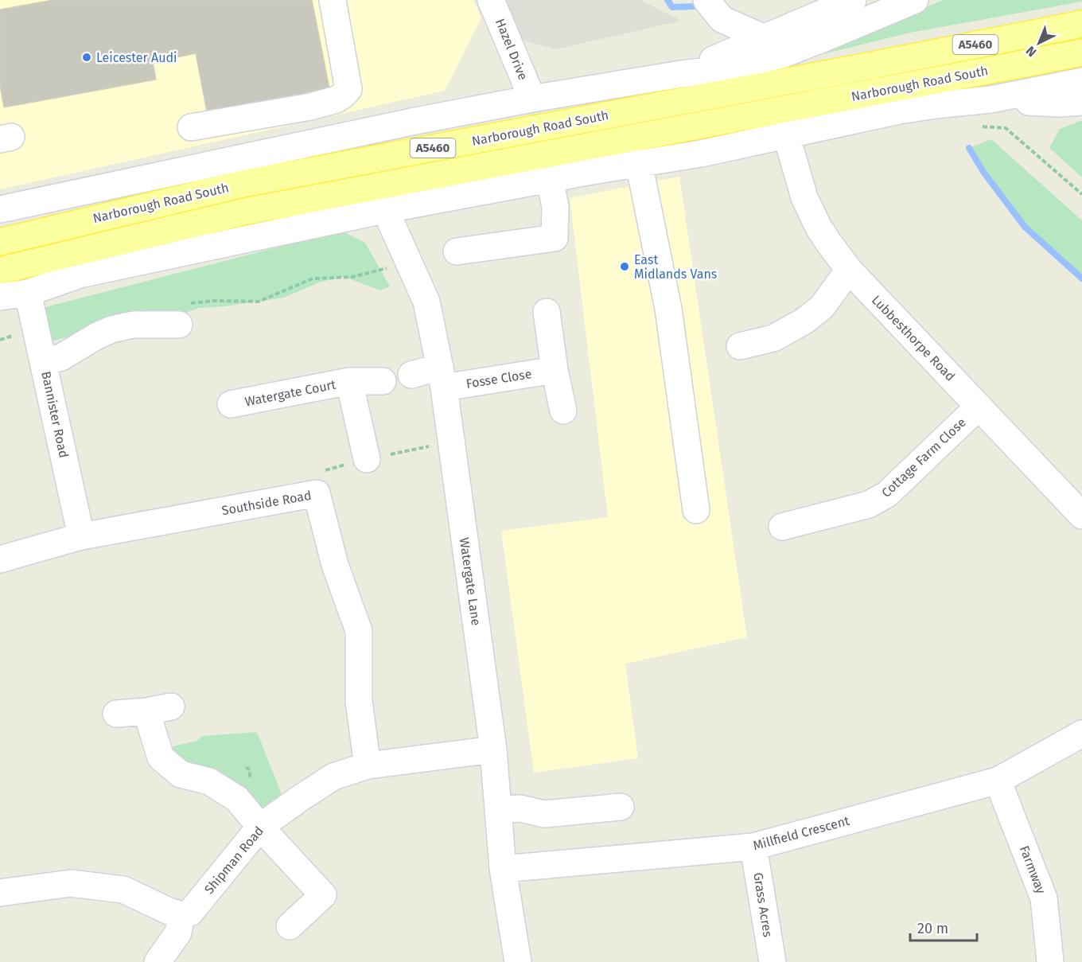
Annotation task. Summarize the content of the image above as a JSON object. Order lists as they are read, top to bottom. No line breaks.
{"streets":{"main road":["A5460","Narborough Road South"],"street":["Hazel Drive","Lubbesthorpe Road","Fosse Close","Watergate Court","Bannister Road","Cottage Farm Close","Southside Road","Watergate Lane","Millfield Crescent","Shipman Road","Farmway","Grass Acres"]},"crossings":[["Hazel Drive","Narborough Road South"],["Narborough Road South","Lubbesthorpe Road"],["Narborough Road South","Bannister Road"],["Narborough Road South","Watergate Lane"],["Lubbesthorpe Road","Cottage Farm Close"],["Fosse Close","Watergate Lane"],["Bannister Road","Southside Road"],["Southside Road","Shipman Road"],["Watergate Lane","Millfield Crescent"],["Watergate Lane","Shipman Road"],["Millfield Crescent","Farmway"],["Millfield Crescent","Grass Acres"]],"places":["Leicester Audi","East Midlands Vans"],"scale_bar":"20 m","north":"bottom left"}
